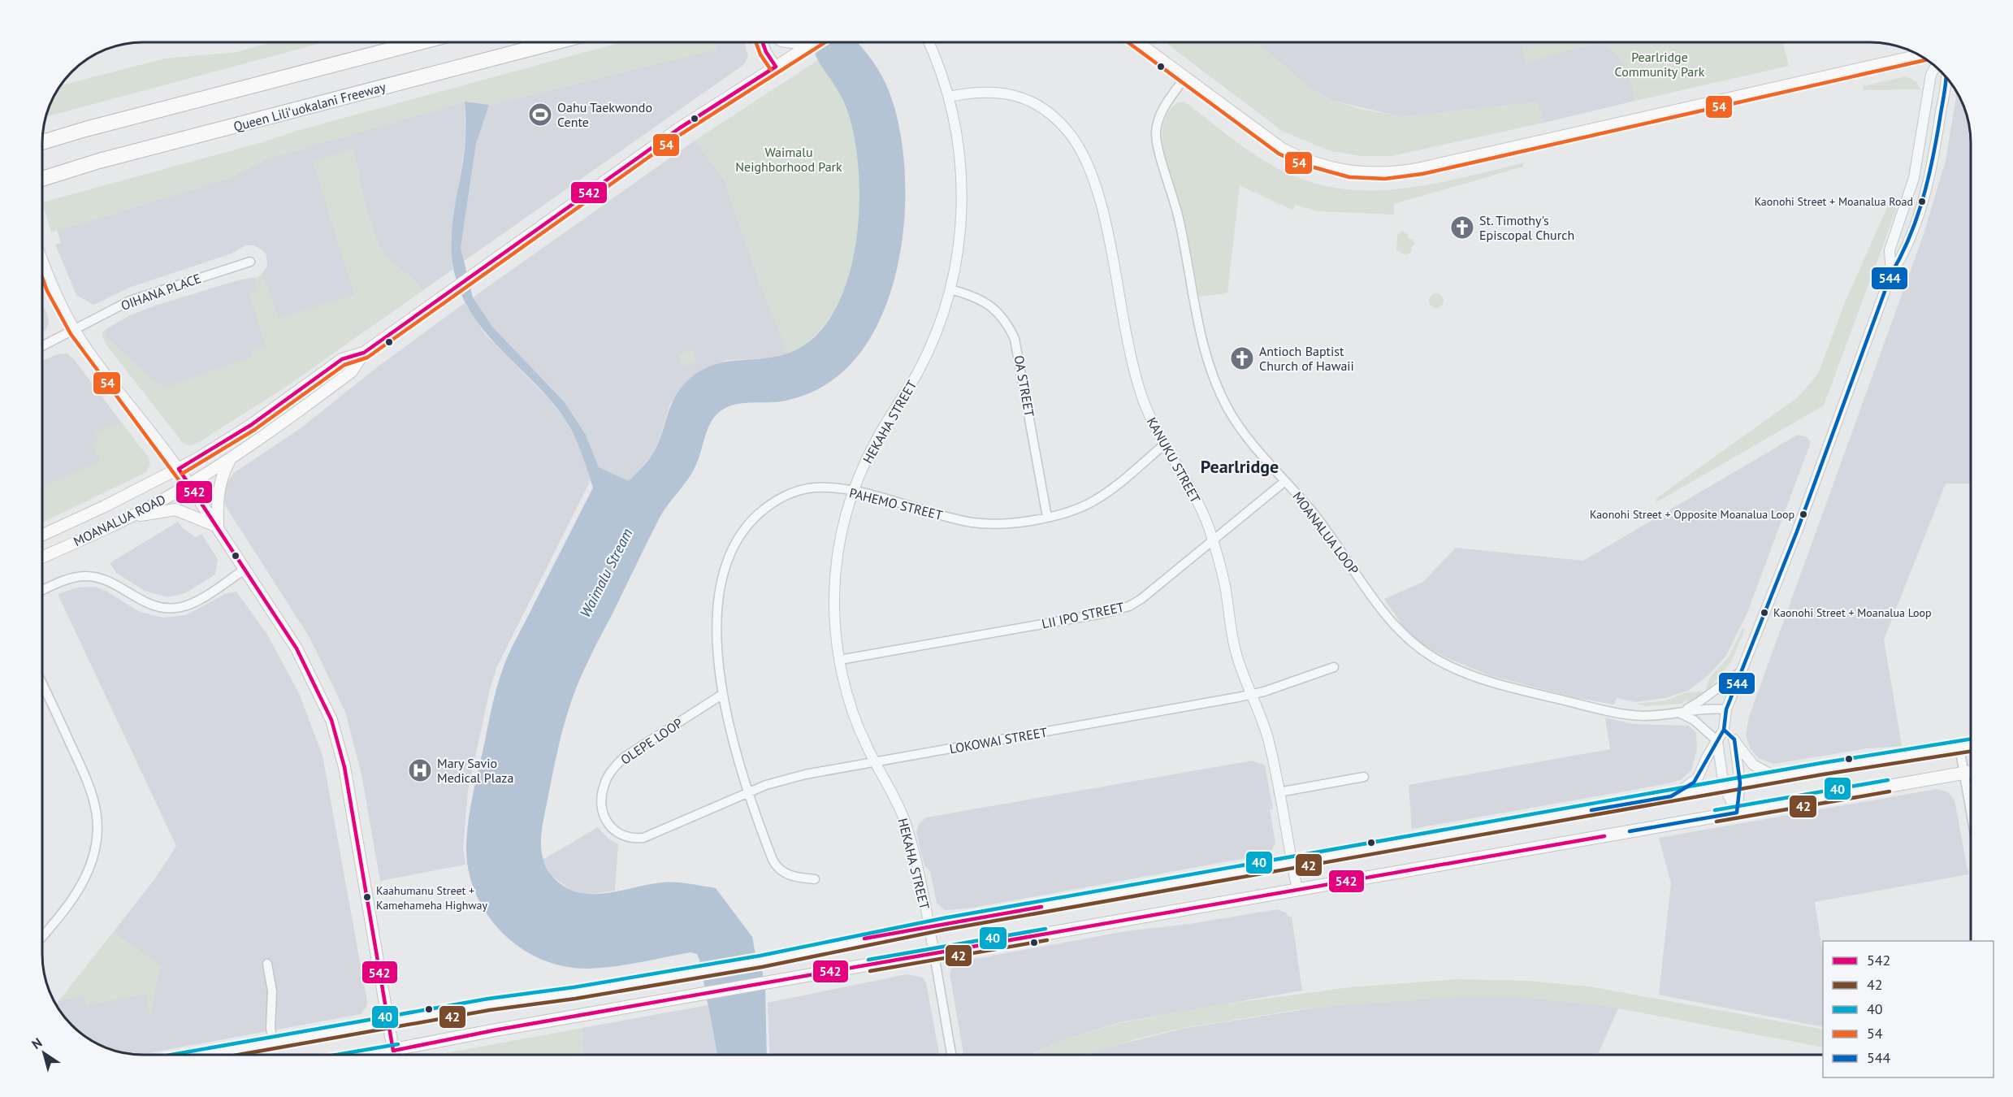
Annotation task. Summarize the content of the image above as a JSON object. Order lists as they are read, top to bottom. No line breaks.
{"streets":{"highway":["Queen Liliʻuokalani Freeway"],"main road":["MOANALUA ROAD"],"street":["OIHANA PLACE","OA STREET","HEKAHA STREET","KANUKU STREET","PAHEMO STREET","MOANALUA LOOP","LII IPO STREET","LOKOWAI STREET","OLEPE LOOP"]},"crossings":[["OA STREET","HEKAHA STREET"],["OA STREET","PAHEMO STREET"],["HEKAHA STREET","KANUKU STREET"],["HEKAHA STREET","PAHEMO STREET"],["HEKAHA STREET","LII IPO STREET"],["HEKAHA STREET","LOKOWAI STREET"],["KANUKU STREET","PAHEMO STREET"],["KANUKU STREET","LII IPO STREET"],["KANUKU STREET","LOKOWAI STREET"],["PAHEMO STREET","LOKOWAI STREET"],["PAHEMO STREET","OLEPE LOOP"],["MOANALUA LOOP","LII IPO STREET"],["LOKOWAI STREET","OLEPE LOOP"]],"districts":["Pearlridge"],"water":["Waimalu Stream"],"parks":["Pearlridge Community Park","Waimalu Neighborhood Park"],"places":{"sports":["Oahu Taekwondo Cente"],"other":["Kaonohi Street + Moanalua Road","Kaonohi Street + Opposite Moanalua Loop","Kaonohi Street + Moanalua Loop","Kaahumanu Street + Kamehameha Highway"],"church":["St. Timothy's Episcopal Church","Antioch Baptist Church of Hawaii"],"hospital":["Mary Savio Medical Plaza"]},"lines":["transit line 542","transit line 54","transit line 544","transit line 40","transit line 42"],"legend":["542","42","40","54","544"],"north":"top left"}
